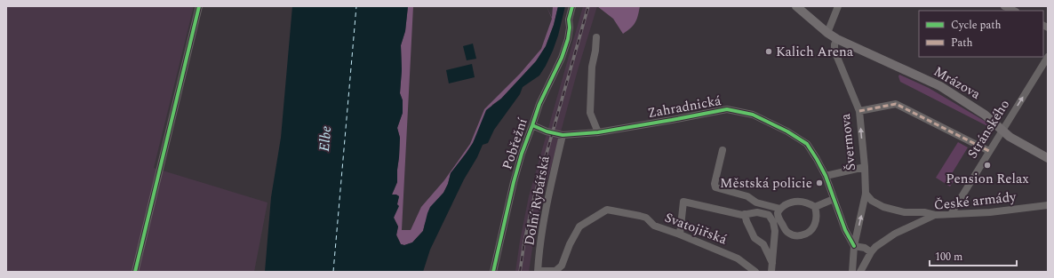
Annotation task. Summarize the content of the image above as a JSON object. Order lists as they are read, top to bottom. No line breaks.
{"streets":{"main road":["Mrázova"],"street":["Zahradnická","Stránského","Švermova","Pobřežní","Dolní Rybářská","České armády","Svatojiřská"]},"crossings":[["Mrázova","Stránského"],["Mrázova","Švermova"],["Zahradnická","Švermova"],["Zahradnická","Pobřežní"],["Zahradnická","Dolní Rybářská"],["Stránského","České armády"],["Dolní Rybářská","Svatojiřská"]],"one_way":["Stránského","Švermova"],"water":["Elbe"],"places":["Kalich Arena","Pension Relax","Městská policie"],"legend":["Cycle path","Path"],"scale_bar":"100 m"}
